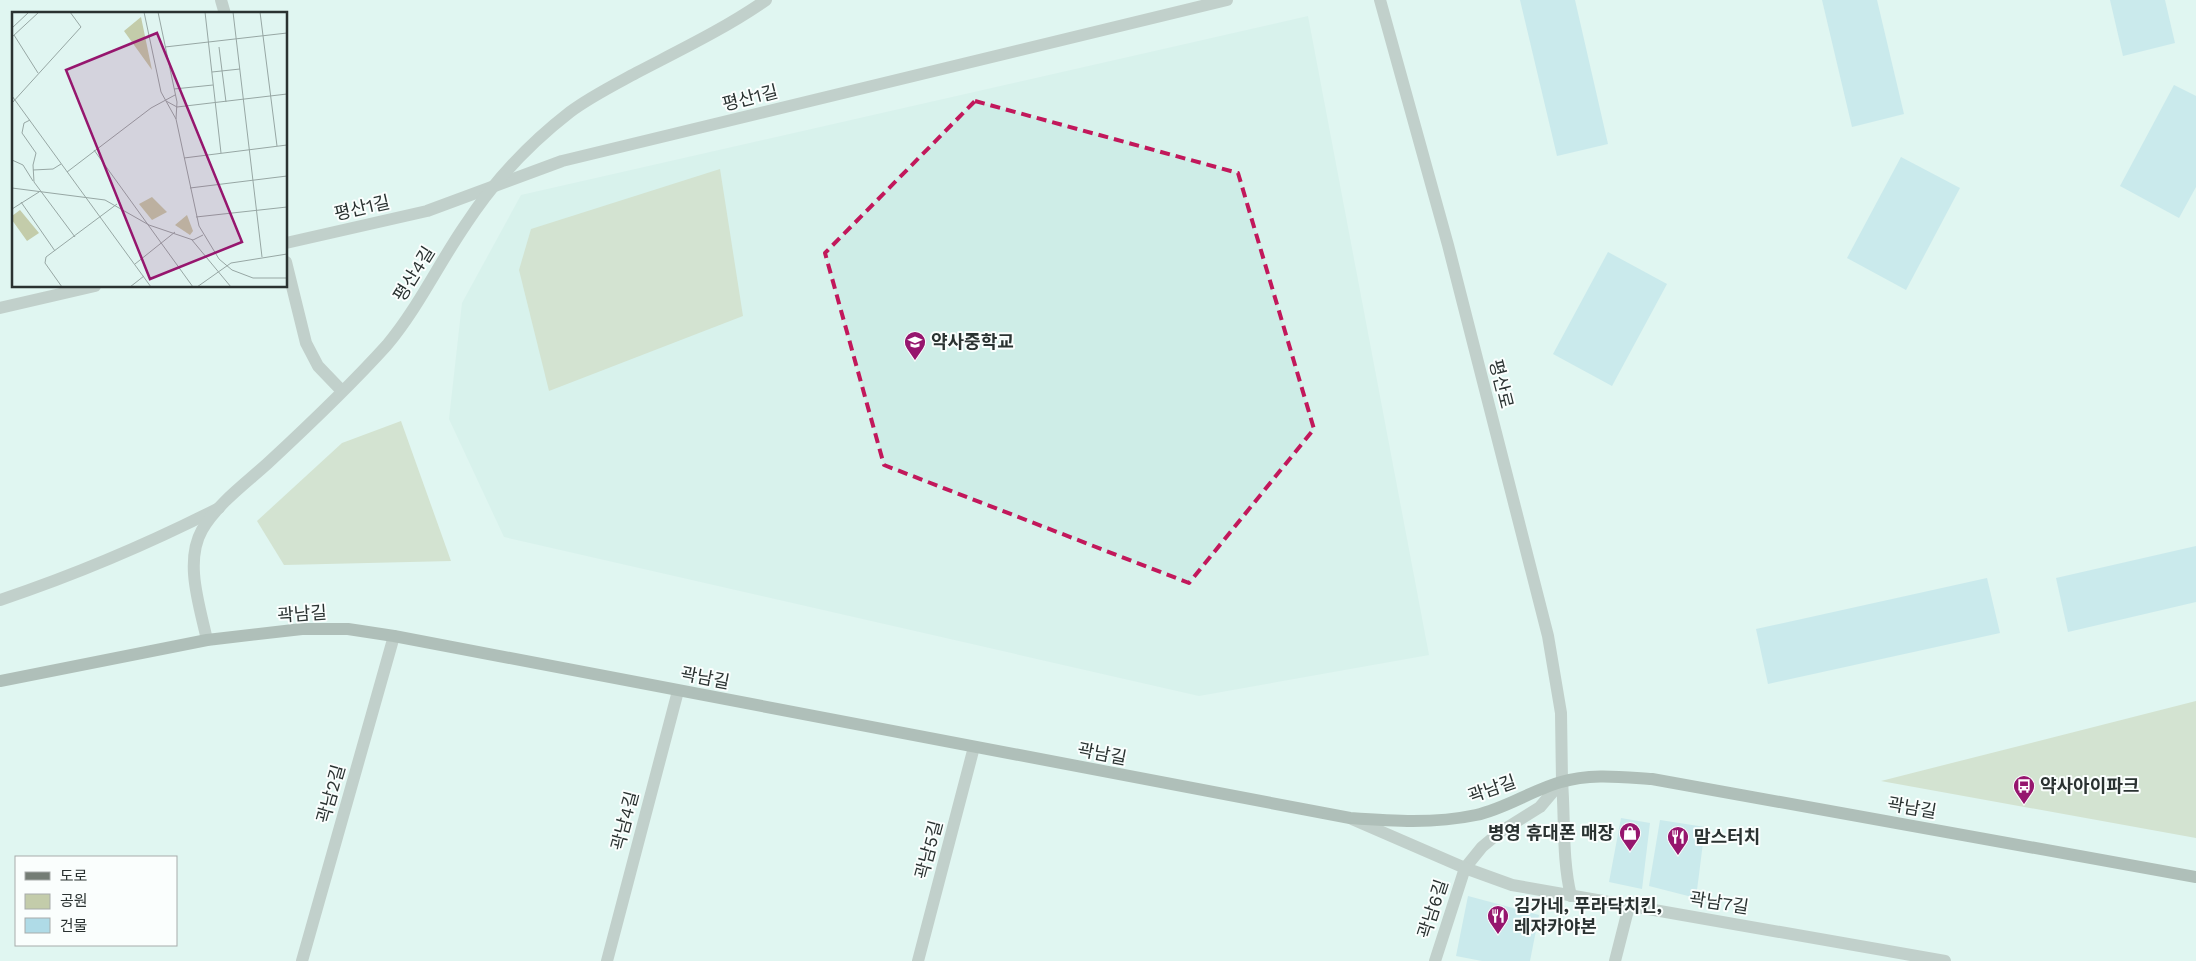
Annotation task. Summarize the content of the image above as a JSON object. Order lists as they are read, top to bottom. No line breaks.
{"streets":{"main road":["곽남길"],"street":["평산1길","평산4길","평산로","곽남2길","곽남4길","곽남5길","곽남7길","곽남6길"]},"crossings":[["평산1길","평산4길"],["평산4길","곽남길"],["평산로","곽남길"],["평산로","곽남7길"],["곽남길","곽남2길"],["곽남길","곽남4길"],["곽남길","곽남5길"],["곽남길","곽남7길"],["곽남7길","곽남6길"]],"places":{"school or university":["약사중학교"],"bus stop":["약사아이파크"],"shop":["병영 휴대폰 매장"],"restaurant":["맘스터치","김가네, 푸라닥치킨, 레자카야본"]},"legend":["도로","공원","건물"]}
